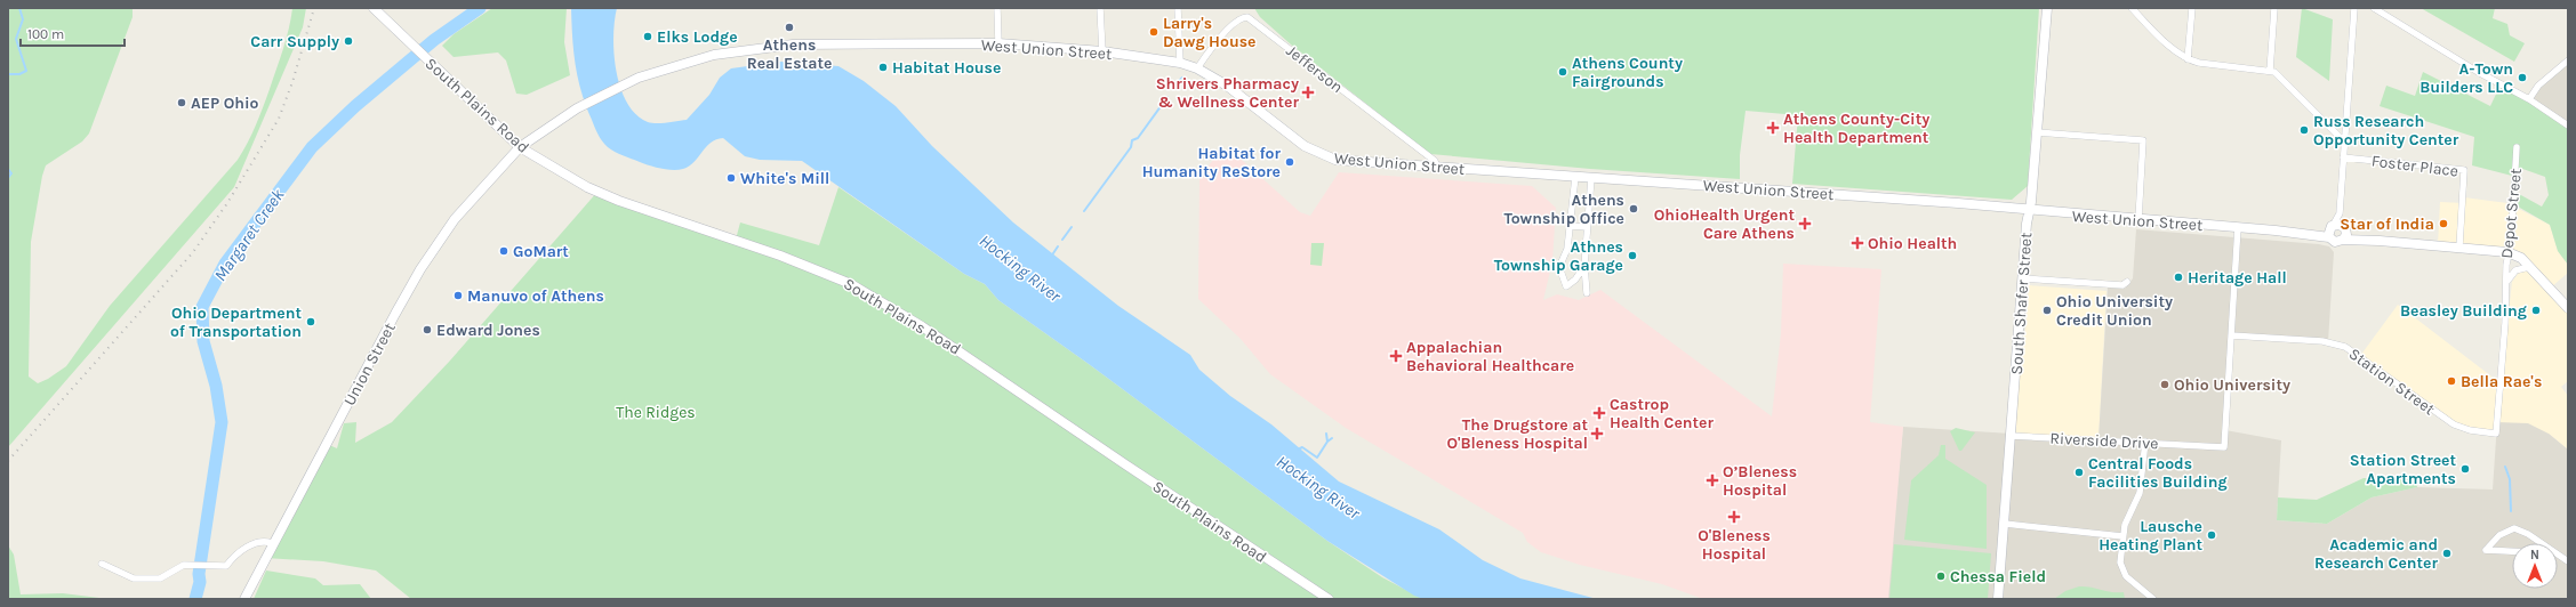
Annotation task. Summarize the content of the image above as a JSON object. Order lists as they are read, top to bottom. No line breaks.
{"streets":{"main road":["West Union Street","South Plains Road","South Shafer Street","Union Street"],"street":["Jefferson","Foster Place","Depot Street","Station Street","Riverside Drive"]},"crossings":[["West Union Street","Jefferson"],["West Union Street","South Plains Road"],["West Union Street","Foster Place"],["West Union Street","Depot Street"],["West Union Street","South Shafer Street"],["West Union Street","Union Street"],["South Plains Road","Union Street"],["Depot Street","Station Street"],["South Shafer Street","Riverside Drive"],["Station Street","Riverside Drive"]],"water":["Margaret Creek","Hocking River"],"parks":["The Ridges"],"places":{"other":["Athens Real Estate","Larry's Dawg House","Elks Lodge","Carr Supply","Habitat House","Athens County Fairgrounds","A-Town Builders LLC","AEP Ohio","Russ Research Opportunity Center","Habitat for Humanity ReStore","White's Mill","Athens Township Office","Star of India","GoMart","Athnes Township Garage","Heritage Hall","Manuvo of Athens","Ohio University Credit Union","Beasley Building","Ohio Department of Transportation","Edward Jones","Bella Rae's","Ohio University","Station Street Apartments","Central Foods Facilities Building","Lausche Heating Plant","Academic and Research Center","Chessa Field"],"health":["Shrivers Pharmacy & Wellness Center","Athens County-City Health Department","OhioHealth Urgent Care Athens","Ohio Health","Appalachian Behavioral Healthcare","Castrop Health Center","The Drugstore at O'Bleness Hospital","O’Bleness Hospital","O'Bleness Hospital"]},"scale_bar":"100 m","north":"top"}
